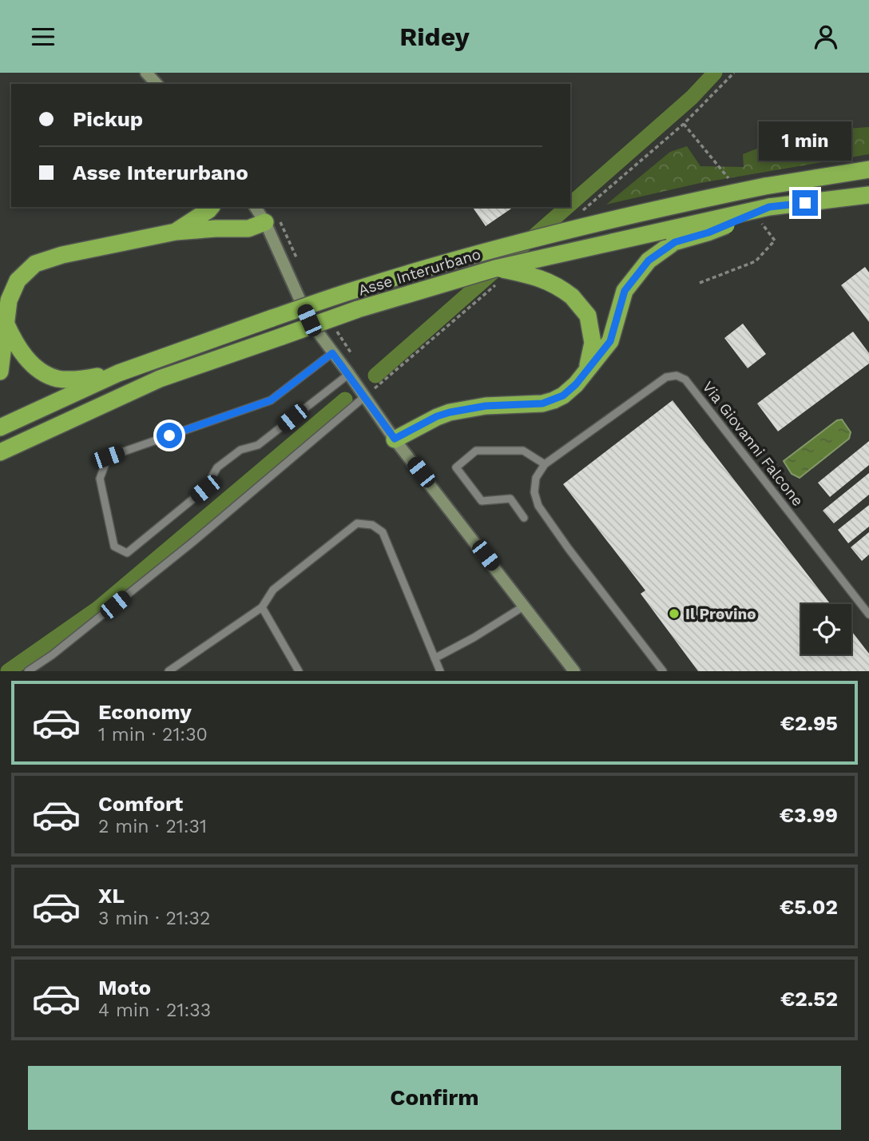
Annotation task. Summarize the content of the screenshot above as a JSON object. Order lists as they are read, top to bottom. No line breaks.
{"streets":{"highway":["Asse Interurbano"],"lane":["Via Giovanni Falcone"]},"places":["Il Provino"],"page":{"header":"Ridey","banner":["Pickup","Asse Interurbano"],"bubble":"1 min","list":[{"name":"Economy","note":"1 min · 21:30","value":"€2.95"},{"name":"Comfort","note":"2 min · 21:31","value":"€3.99"},{"name":"XL","note":"3 min · 21:32","value":"€5.02"},{"name":"Moto","note":"4 min · 21:33","value":"€2.52"}],"buttons":"Confirm"}}
